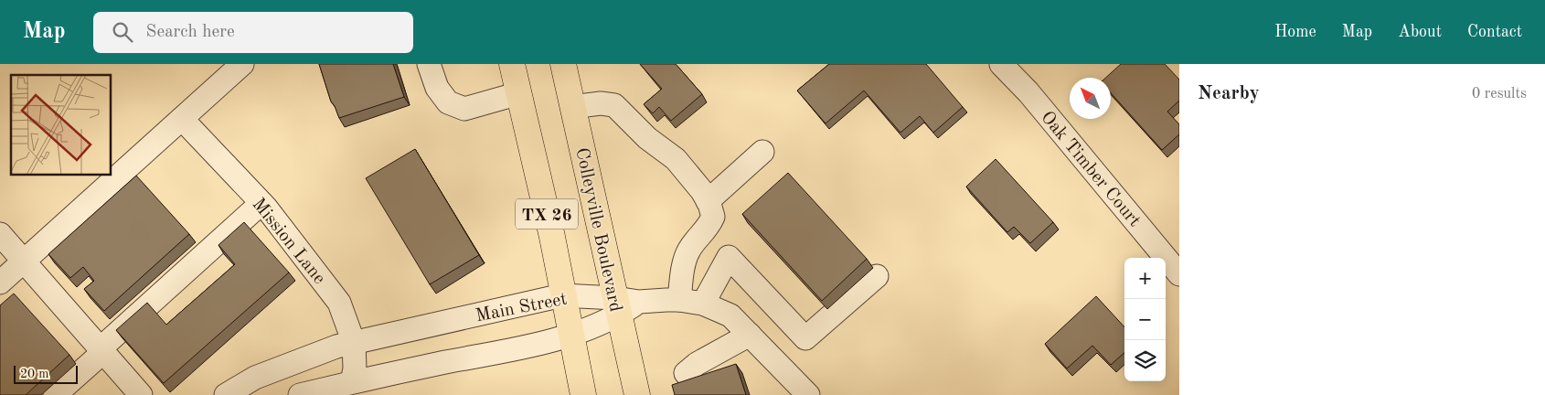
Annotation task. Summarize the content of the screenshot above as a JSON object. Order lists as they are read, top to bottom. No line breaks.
{"streets":{"main road":["TX 26","Colleyville Boulevard"],"street":["Oak Timber Court","Mission Lane","Main Street"]},"crossings":[["TX 26","Main Street"],["Colleyville Boulevard","Main Street"],["Mission Lane","Main Street"]],"scale_bar":"20 m","north":"top left","page":{"header":"Map","search":"Search here","nav":["Home","Map","About","Contact"],"heading":["Nearby","0 results"],"map_buttons":["+","−"],"scale":"20 m"}}
